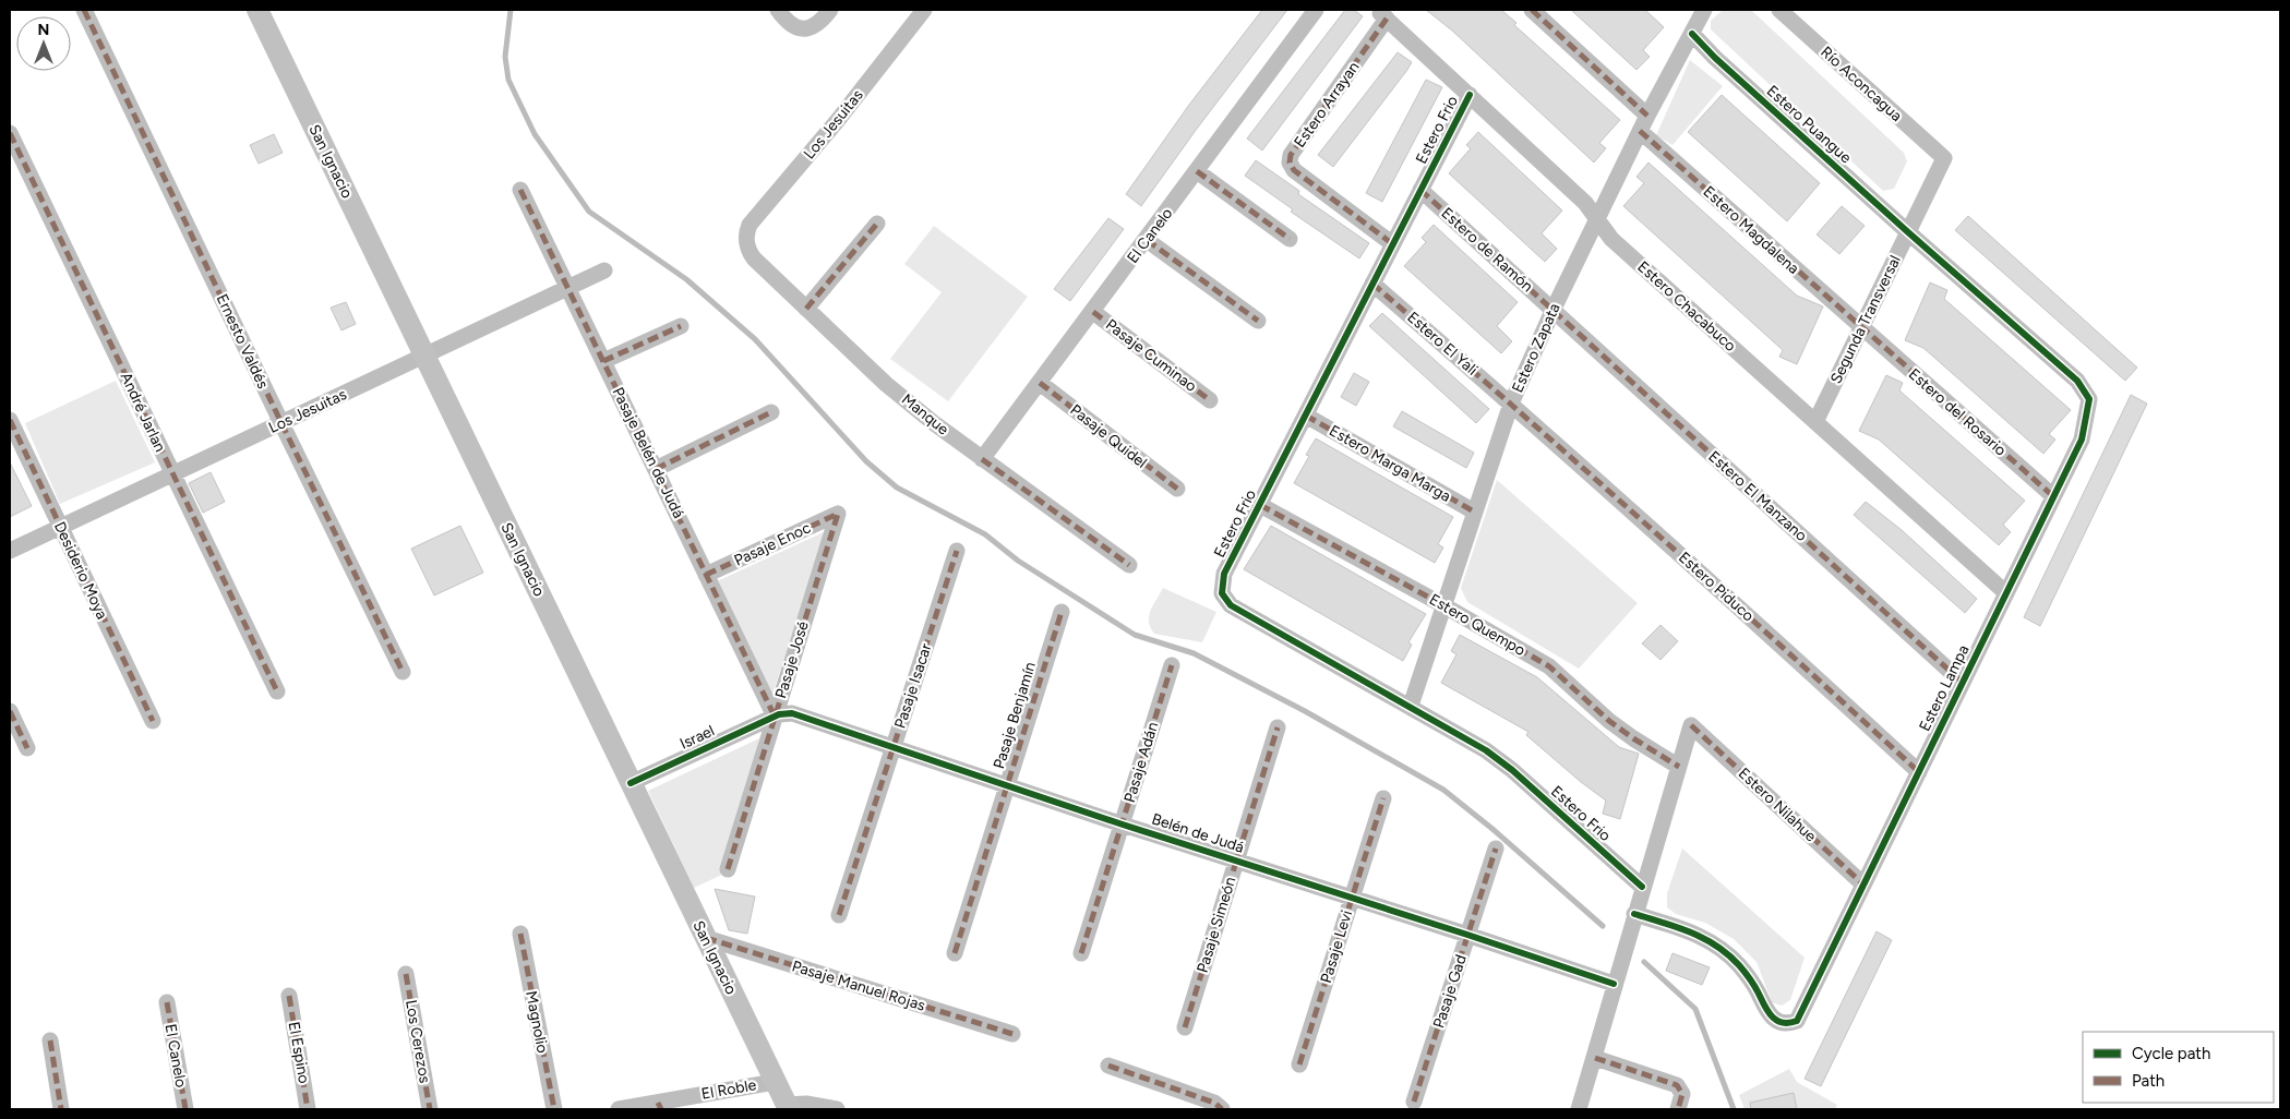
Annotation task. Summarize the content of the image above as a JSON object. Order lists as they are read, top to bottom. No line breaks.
{"streets":{"main road":["San Ignacio"],"street":["Río Aconcagua","Estero Arrayan","Los Jesuitas","Estero Puangue","Estero Frio","Estero Magdalena","El Canelo","Estero de Ramón","Estero Chacabuco","Segunda Transversal","Ernesto Valdés","Estero El Yali","Estero Zapata","Pasaje Cuminao","André Jarlan","Estero del Rosario","Manque","Pasaje Quidel","Pasaje Belén de Judá","Estero Marga Marga","Estero El Manzano","Pasaje Enoc","Desiderio Moya","Estero Piduco","Estero Quempo","Pasaje José","Pasaje Isacar","Estero Lampa","Pasaje Benjamín","Israel","Pasaje Adán","Estero Nilahue","Belén de Judá","Pasaje Simeón","Pasaje Levi","Pasaje Manuel Rojas","Pasaje Gad","Magnolio","Los Cerezos","El Espino","El Roble"]},"crossings":[["Río Aconcagua","Segunda Transversal"],["Estero Arrayan","Estero Frio"],["Estero Arrayan","Estero Chacabuco"],["Los Jesuitas","San Ignacio"],["Los Jesuitas","Ernesto Valdés"],["Los Jesuitas","André Jarlan"],["Los Jesuitas","Manque"],["Los Jesuitas","Pasaje Belén de Judá"],["Los Jesuitas","Desiderio Moya"],["Estero Puangue","Segunda Transversal"],["Estero Puangue","Estero Zapata"],["Estero Puangue","Estero Lampa"],["Estero Frio","Estero de Ramón"],["Estero Frio","Estero Chacabuco"],["Estero Frio","Estero El Yali"],["Estero Frio","Estero Zapata"],["Estero Frio","Estero Marga Marga"],["Estero Frio","Estero Quempo"],["San Ignacio","Israel"],["San Ignacio","Pasaje Manuel Rojas"],["San Ignacio","El Roble"],["Estero Magdalena","Segunda Transversal"],["Estero Magdalena","Estero Zapata"],["Estero Magdalena","Estero del Rosario"],["El Canelo","Pasaje Cuminao"],["El Canelo","Manque"],["El Canelo","Pasaje Quidel"],["Estero de Ramón","Estero Zapata"],["Estero de Ramón","Estero El Manzano"],["Estero Chacabuco","Segunda Transversal"],["Estero Chacabuco","Estero Zapata"],["Estero Chacabuco","Estero Lampa"],["Segunda Transversal","Estero del Rosario"],["Segunda Transversal","Estero Lampa"],["Estero El Yali","Estero Zapata"],["Estero El Yali","Estero Piduco"],["Estero Zapata","Estero Marga Marga"],["Estero Zapata","Estero El Manzano"],["Estero Zapata","Estero Piduco"],["Estero Zapata","Estero Quempo"],["Estero del Rosario","Estero Lampa"],["Pasaje Belén de Judá","Pasaje Enoc"],["Pasaje Belén de Judá","Pasaje José"],["Pasaje Belén de Judá","Israel"],["Pasaje Belén de Judá","Belén de Judá"],["Estero El Manzano","Estero Lampa"],["Pasaje Enoc","Pasaje José"],["Estero Piduco","Estero Lampa"],["Estero Quempo","Estero Nilahue"],["Pasaje José","Israel"],["Pasaje José","Belén de Judá"],["Pasaje Isacar","Belén de Judá"],["Estero Lampa","Estero Nilahue"],["Pasaje Benjamín","Belén de Judá"],["Israel","Belén de Judá"],["Pasaje Adán","Belén de Judá"],["Belén de Judá","Pasaje Simeón"],["Belén de Judá","Pasaje Levi"],["Belén de Judá","Pasaje Gad"]],"legend":["Cycle path","Path"],"north":"top"}
